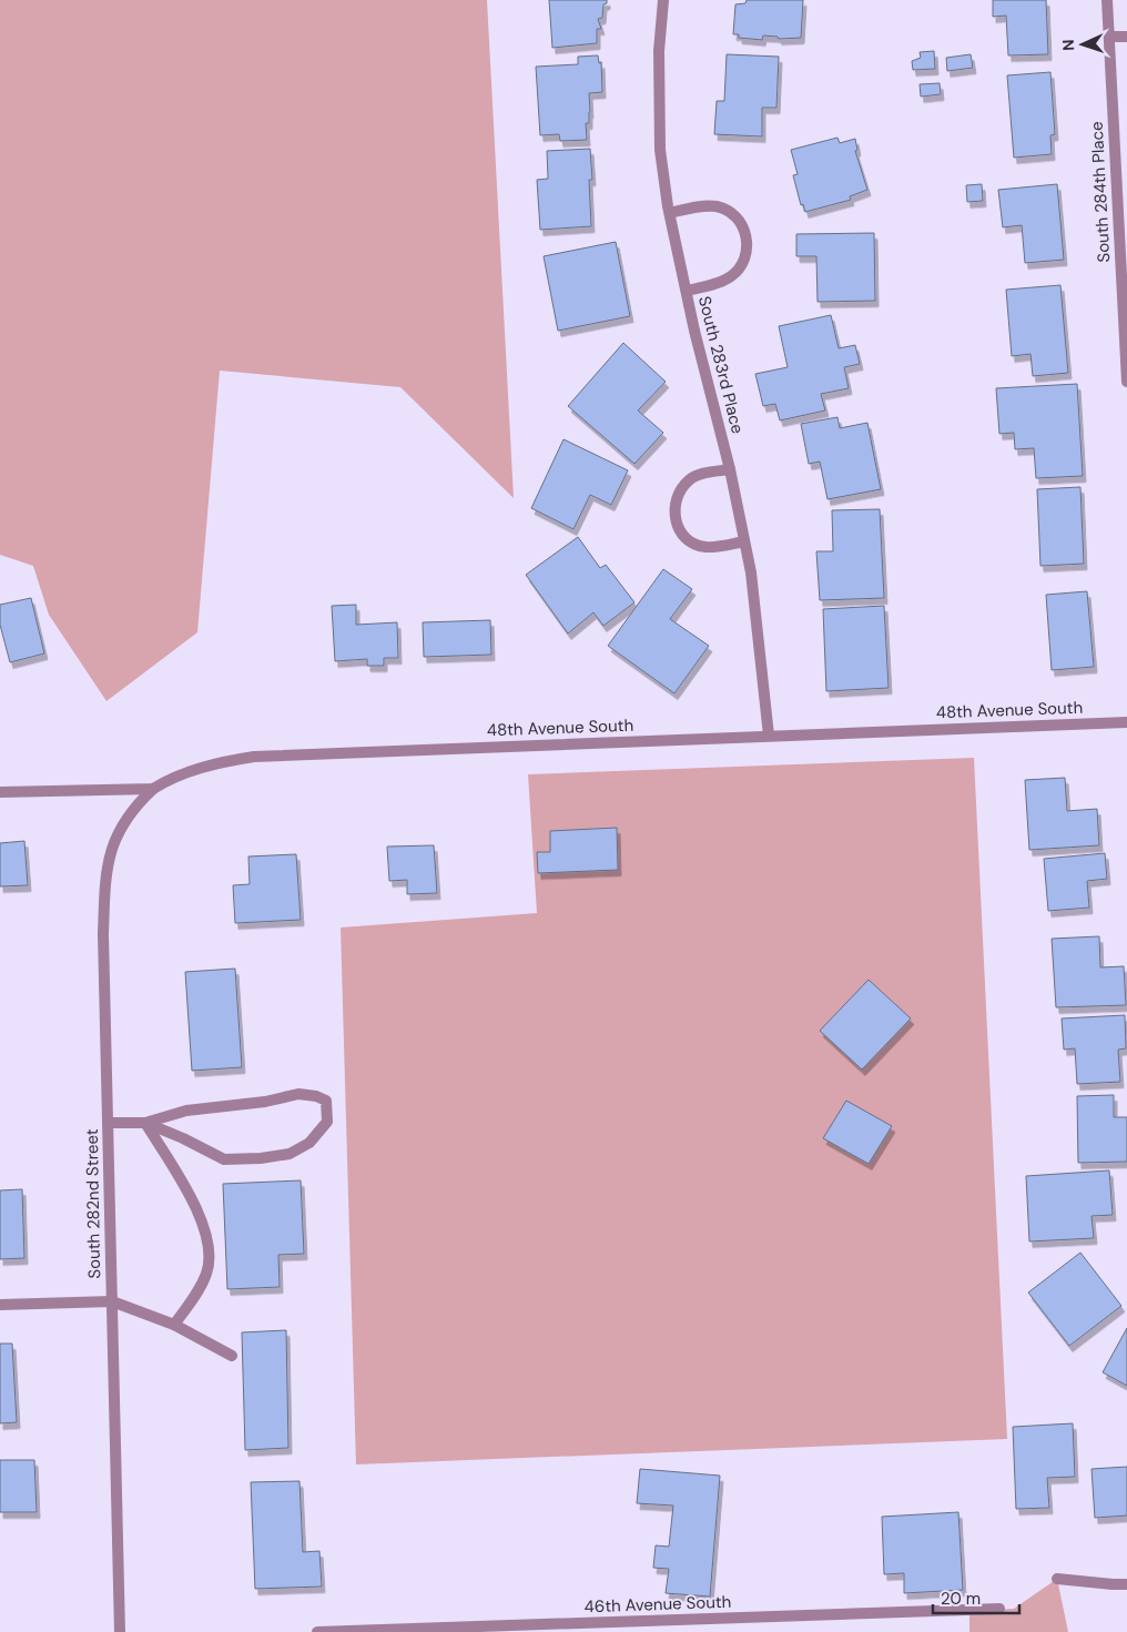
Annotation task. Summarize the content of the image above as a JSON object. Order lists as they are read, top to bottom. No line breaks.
{"streets":{"street":["South 284th Place","South 283rd Place","48th Avenue South","South 282nd Street","46th Avenue South"]},"crossings":[["South 283rd Place","48th Avenue South"],["48th Avenue South","South 282nd Street"]],"scale_bar":"20 m","north":"left"}
